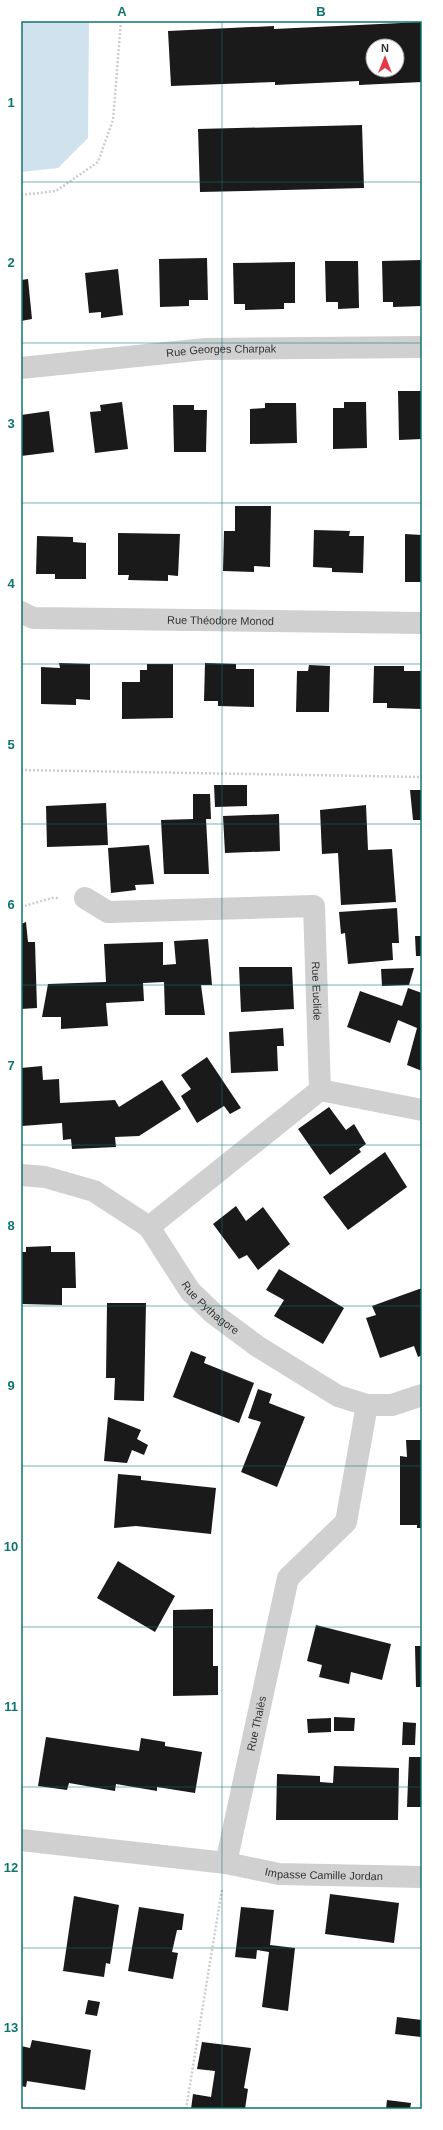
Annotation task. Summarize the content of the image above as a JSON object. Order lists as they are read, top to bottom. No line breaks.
{"streets":{"street":["Rue Georges Charpak","Rue Théodore Monod","Rue Euclide","Rue Pythagore","Rue Thalès","Impasse Camille Jordan"]},"crossings":[["Rue Pythagore","Rue Thalès"],["Rue Thalès","Impasse Camille Jordan"]],"north":"top","grid":{"columns":["A","B"],"rows":["1","2","3","4","5","6","7","8","9","10","11","12","13"]}}
